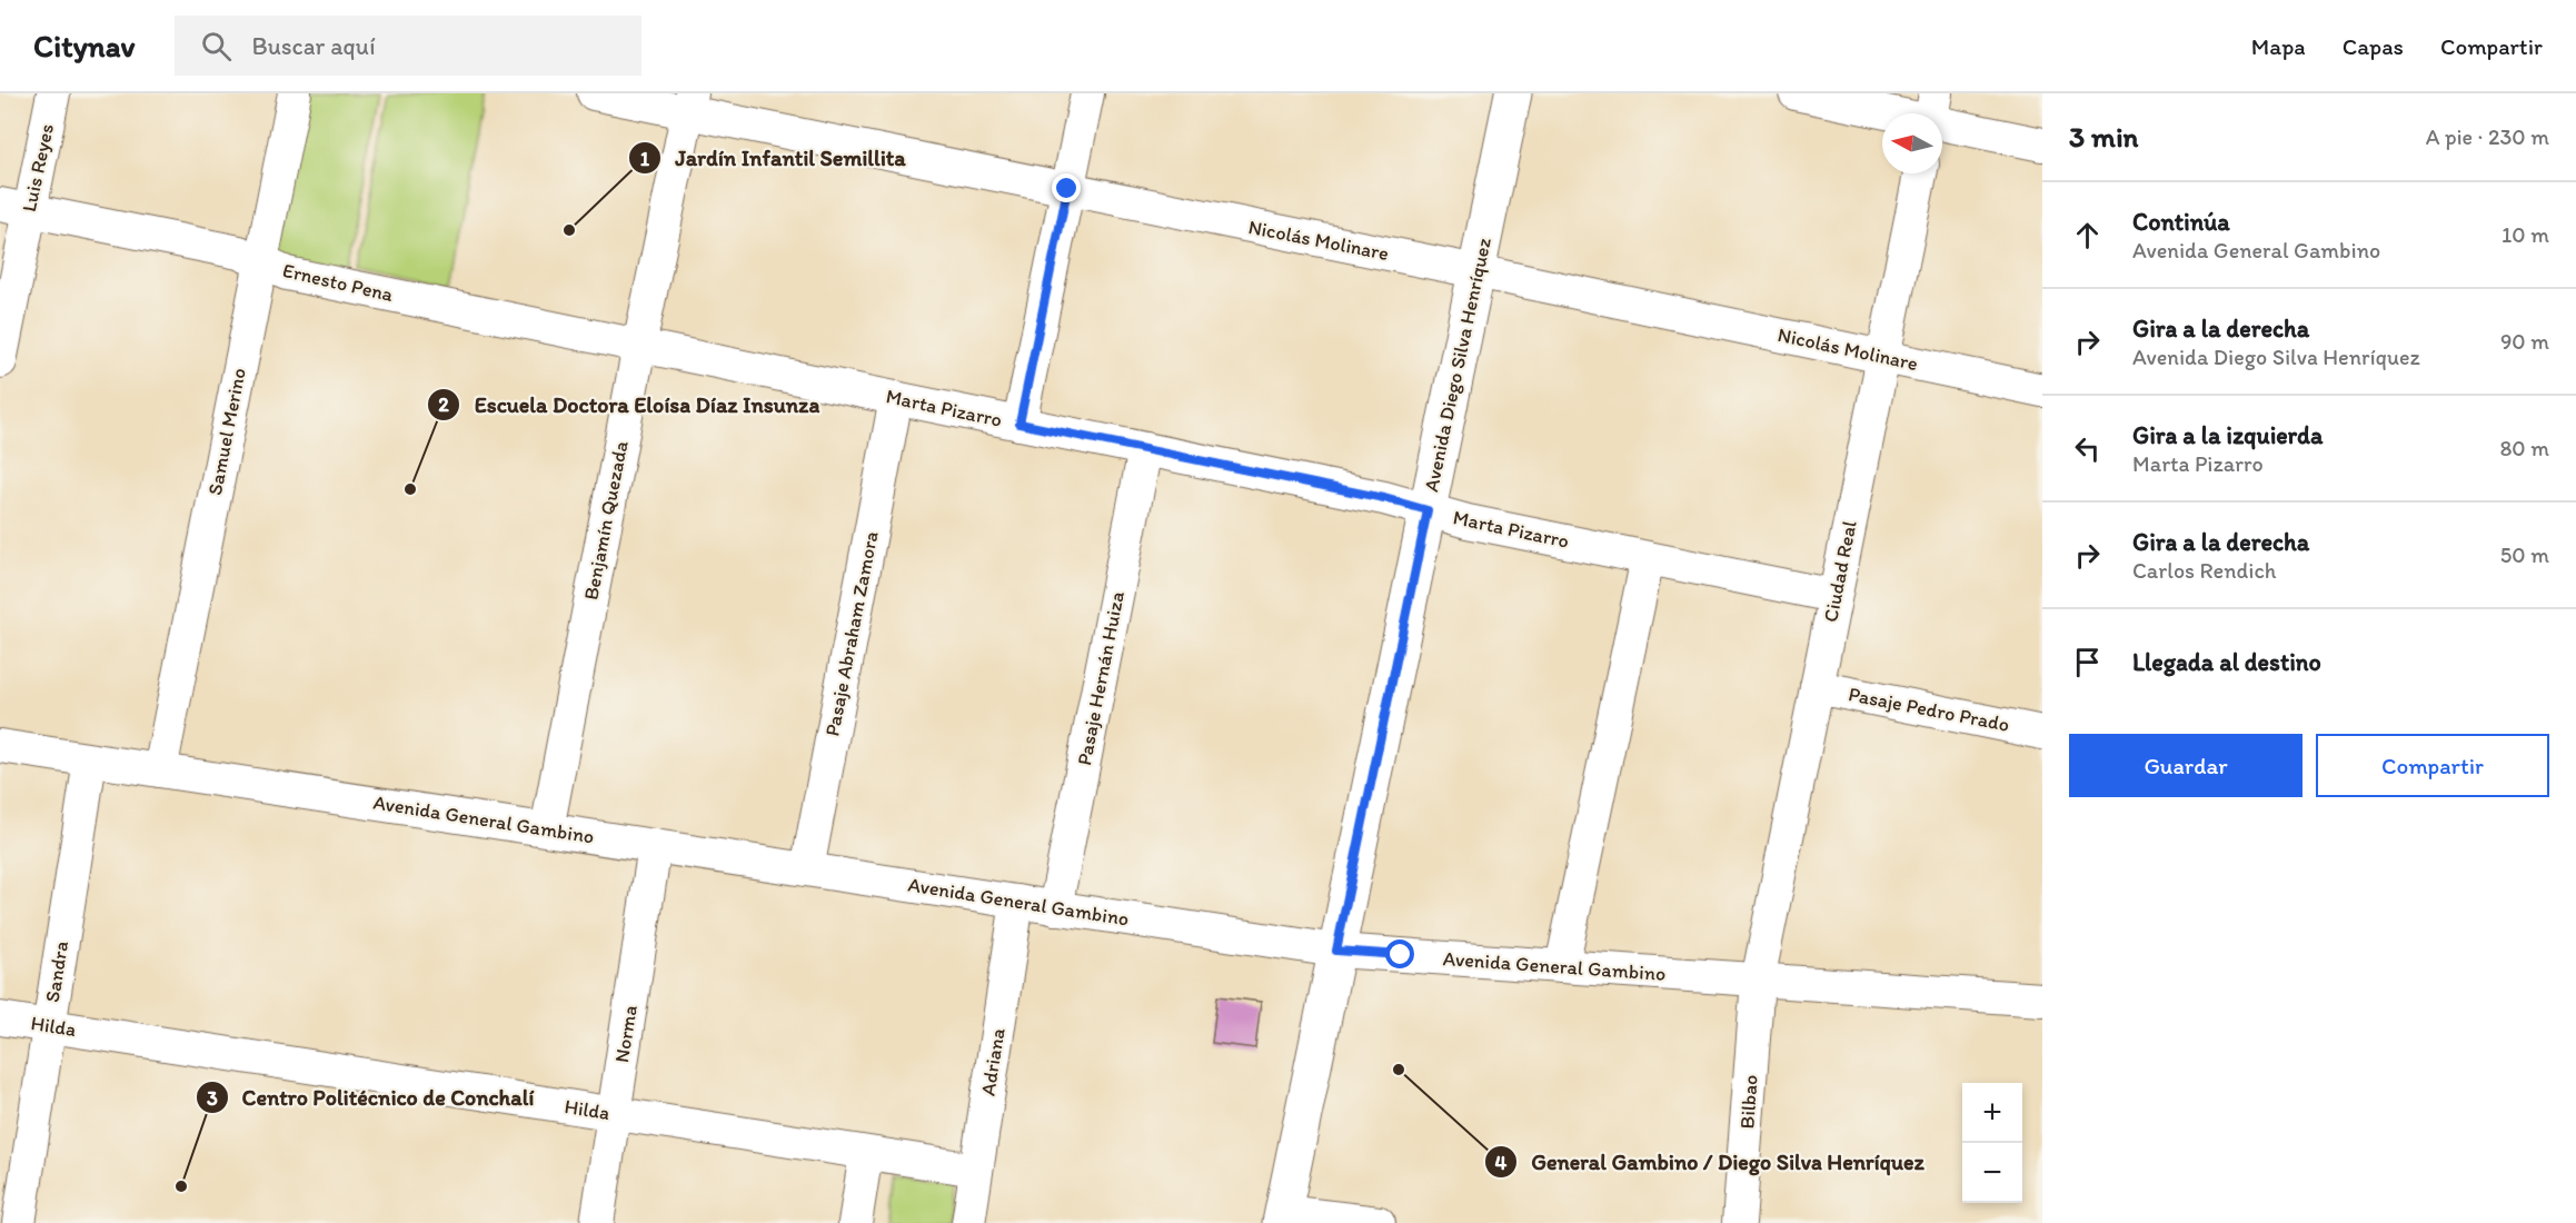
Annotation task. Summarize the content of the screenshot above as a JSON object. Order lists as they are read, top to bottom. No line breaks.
{"streets":{"main road":["Avenida Diego Silva Henríquez"],"street":["Luis Reyes","Nicolás Molinare","Ernesto Pena","Marta Pizarro","Samuel Merino","Benjamín Quezada","Ciudad Real","Pasaje Abraham Zamora","Pasaje Hernán Huiza","Pasaje Pedro Prado","Avenida General Gambino","Sandra","Hilda","Norma","Adriana","Bilbao"]},"crossings":[["Luis Reyes","Ernesto Pena"],["Nicolás Molinare","Avenida Diego Silva Henríquez"],["Nicolás Molinare","Benjamín Quezada"],["Nicolás Molinare","Ciudad Real"],["Ernesto Pena","Marta Pizarro"],["Ernesto Pena","Samuel Merino"],["Ernesto Pena","Benjamín Quezada"],["Avenida Diego Silva Henríquez","Marta Pizarro"],["Avenida Diego Silva Henríquez","Avenida General Gambino"],["Marta Pizarro","Benjamín Quezada"],["Marta Pizarro","Ciudad Real"],["Marta Pizarro","Pasaje Abraham Zamora"],["Marta Pizarro","Pasaje Hernán Huiza"],["Samuel Merino","Avenida General Gambino"],["Benjamín Quezada","Avenida General Gambino"],["Ciudad Real","Pasaje Pedro Prado"],["Ciudad Real","Avenida General Gambino"],["Ciudad Real","Bilbao"],["Pasaje Abraham Zamora","Avenida General Gambino"],["Pasaje Hernán Huiza","Avenida General Gambino"],["Avenida General Gambino","Sandra"],["Avenida General Gambino","Norma"],["Avenida General Gambino","Adriana"],["Avenida General Gambino","Bilbao"],["Sandra","Hilda"],["Hilda","Norma"],["Hilda","Adriana"]],"places":["Jardín Infantil Semillita","Escuela Doctora Eloísa Díaz Insunza","General Gambino / Diego Silva Henríquez","Centro Politécnico de Conchalí"],"north":"left","page":{"header":"Citynav","search":"Buscar aquí","nav":["Mapa","Capas","Compartir"],"heading":["3 min","A pie · 230 m"],"list":[["Continúa","Avenida General Gambino","10 m"],["Gira a la derecha","Avenida Diego Silva Henríquez","90 m"],["Gira a la izquierda","Marta Pizarro","80 m"],["Gira a la derecha","Carlos Rendich","50 m"],"Llegada al destino"],"buttons":["Guardar","Compartir"],"map_buttons":["+","−"]}}
